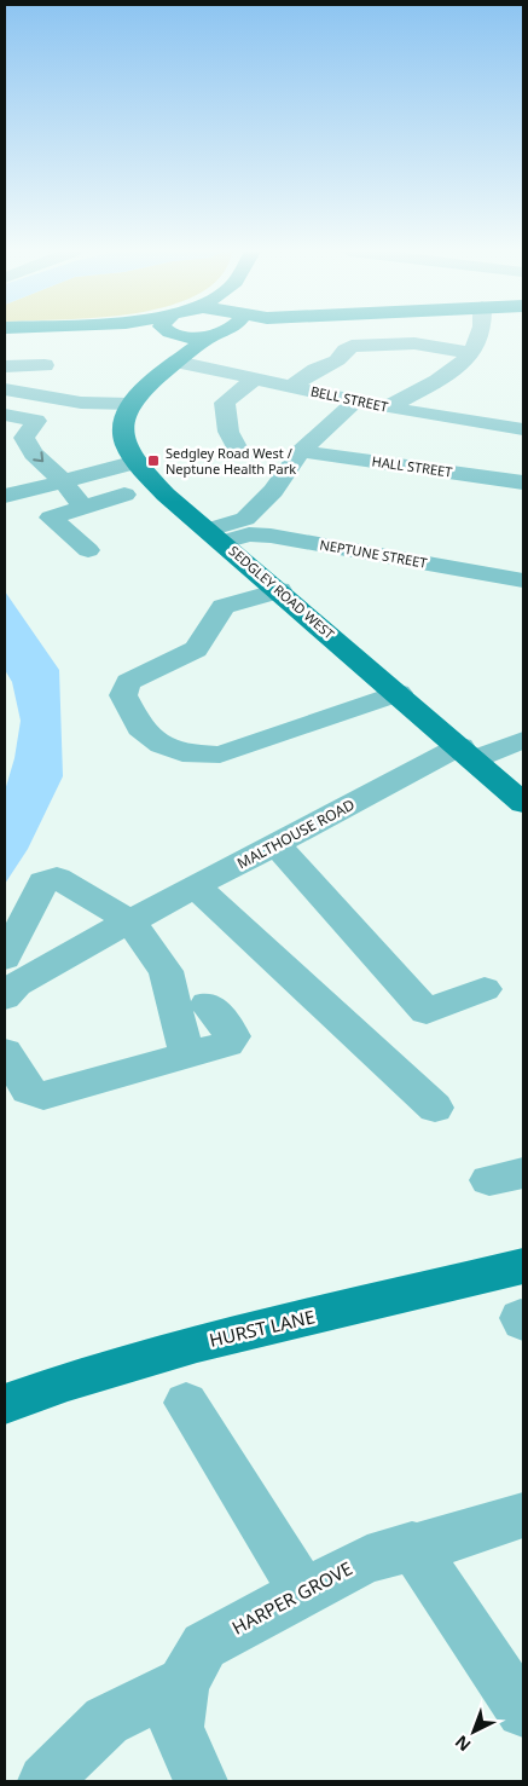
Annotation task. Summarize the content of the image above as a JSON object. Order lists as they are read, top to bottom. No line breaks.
{"streets":{"main road":["SEDGLEY ROAD WEST","HURST LANE"],"street":["BELL STREET","HALL STREET","NEPTUNE STREET","MALTHOUSE ROAD","HARPER GROVE"]},"crossings":[["NEPTUNE STREET","SEDGLEY ROAD WEST"],["SEDGLEY ROAD WEST","MALTHOUSE ROAD"]],"places":{"transit":["Sedgley Road West / Neptune Health Park"]},"north":"bottom left"}
